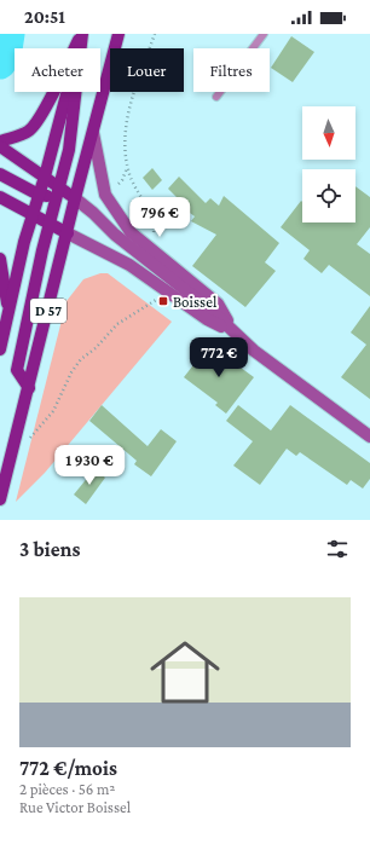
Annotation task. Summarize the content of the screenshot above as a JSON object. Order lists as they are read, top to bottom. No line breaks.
{"streets":{"main road":["D 57"]},"places":{"transit":["Boissel"]},"north":"bottom","page":{"status":"20:51","chip":["Acheter","Louer","Filtres"],"price":["796 €","772 €","1 930 €"],"heading":"3 biens","list":[{"name":"772 €/mois","note":"2 pièces · 56 m² · Rue Victor Boissel"}]}}
